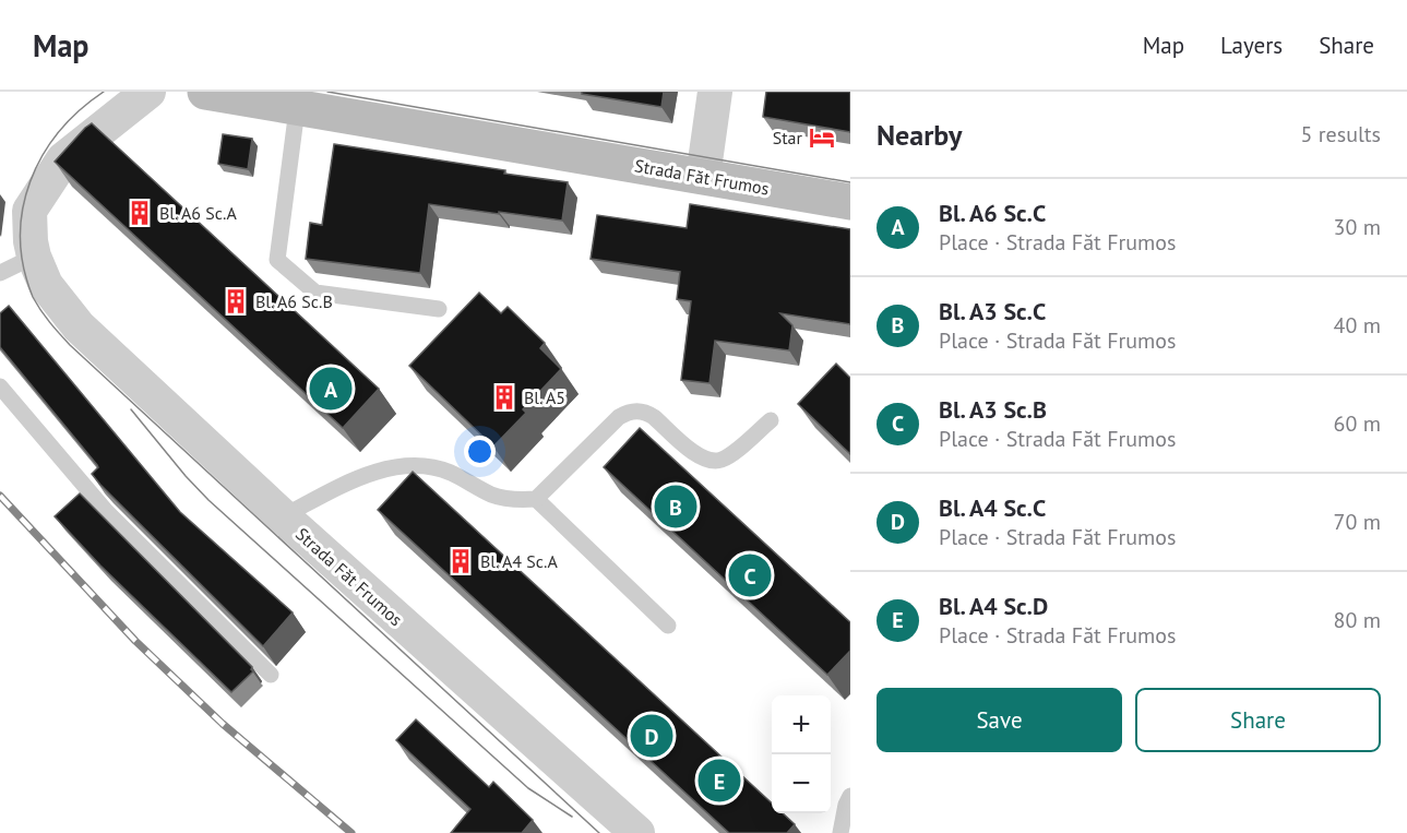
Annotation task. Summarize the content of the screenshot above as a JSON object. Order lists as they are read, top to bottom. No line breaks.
{"streets":{"main road":["Strada Făt Frumos"]},"places":{"hotel":["Star"],"building":["Bl. A6 Sc.A","Bl. A6 Sc.B","Bl. A5","Bl. A4 Sc.A"]},"page":{"header":"Map","nav":["Map","Layers","Share"],"heading":["Nearby","5 results"],"list":[{"mark":"A","name":"Bl. A6 Sc.C","note":"Place · Strada Făt Frumos","value":"30 m"},{"mark":"B","name":"Bl. A3 Sc.C","note":"Place · Strada Făt Frumos","value":"40 m"},{"mark":"C","name":"Bl. A3 Sc.B","note":"Place · Strada Făt Frumos","value":"60 m"},{"mark":"D","name":"Bl. A4 Sc.C","note":"Place · Strada Făt Frumos","value":"70 m"},{"mark":"E","name":"Bl. A4 Sc.D","note":"Place · Strada Făt Frumos","value":"80 m"}],"pins":["A","B","C","D","E"],"buttons":["Save","Share"],"map_buttons":["+","−"]}}
